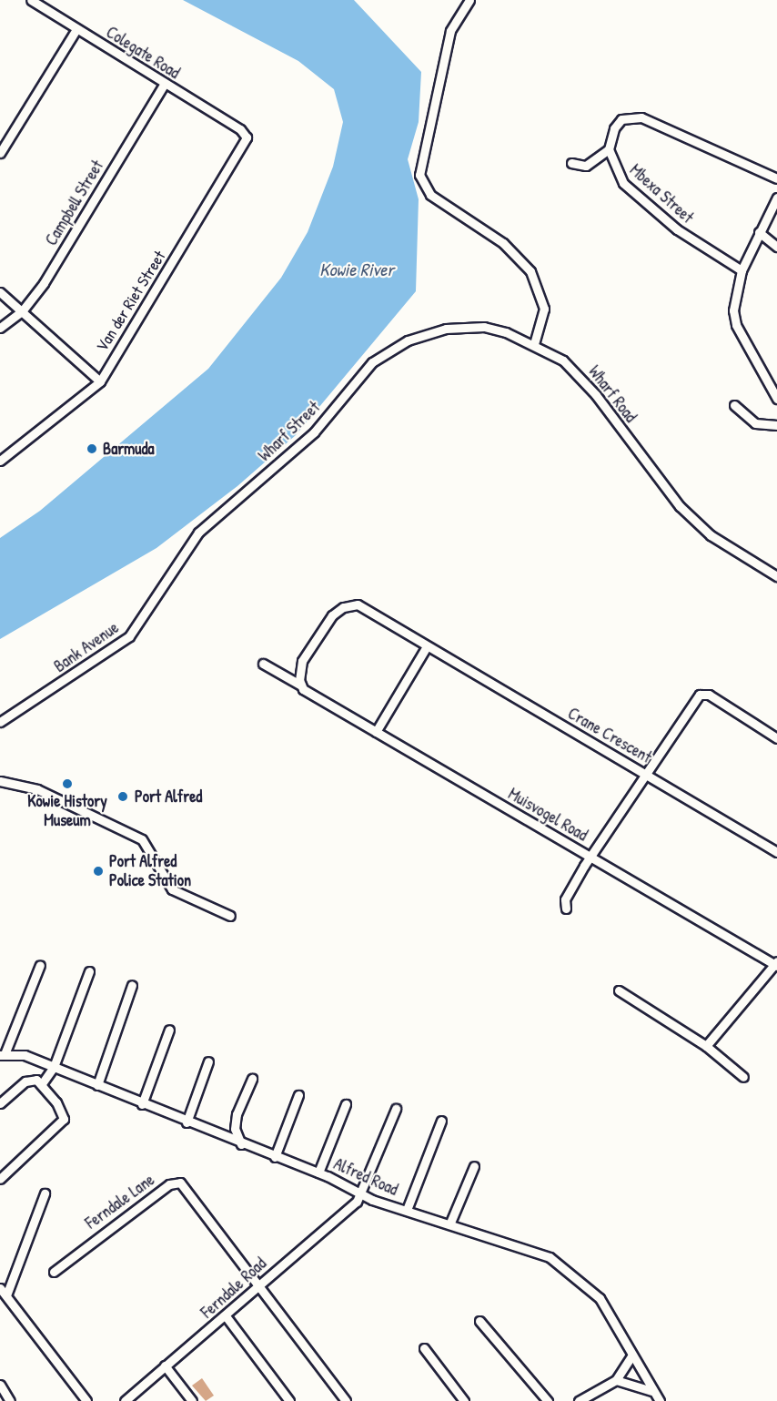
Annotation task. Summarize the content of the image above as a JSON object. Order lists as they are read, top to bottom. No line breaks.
{"streets":{"street":["Colegate Road","Mbexa Street","Campbell Street","Van der Riet Street","Wharf Road","Wharf Street","Bank Avenue","Crane Crescent","Muisvogel Road","Alfred Road","Ferndale Lane","Ferndale Road"]},"crossings":[["Colegate Road","Campbell Street"],["Colegate Road","Van der Riet Street"],["Wharf Road","Wharf Street"],["Wharf Street","Bank Avenue"],["Crane Crescent","Muisvogel Road"],["Alfred Road","Ferndale Road"],["Ferndale Lane","Ferndale Road"]],"water":["Kowie River"],"places":["Barmuda","Kowie History Museum","Port Alfred","Port Alfred Police Station"]}
